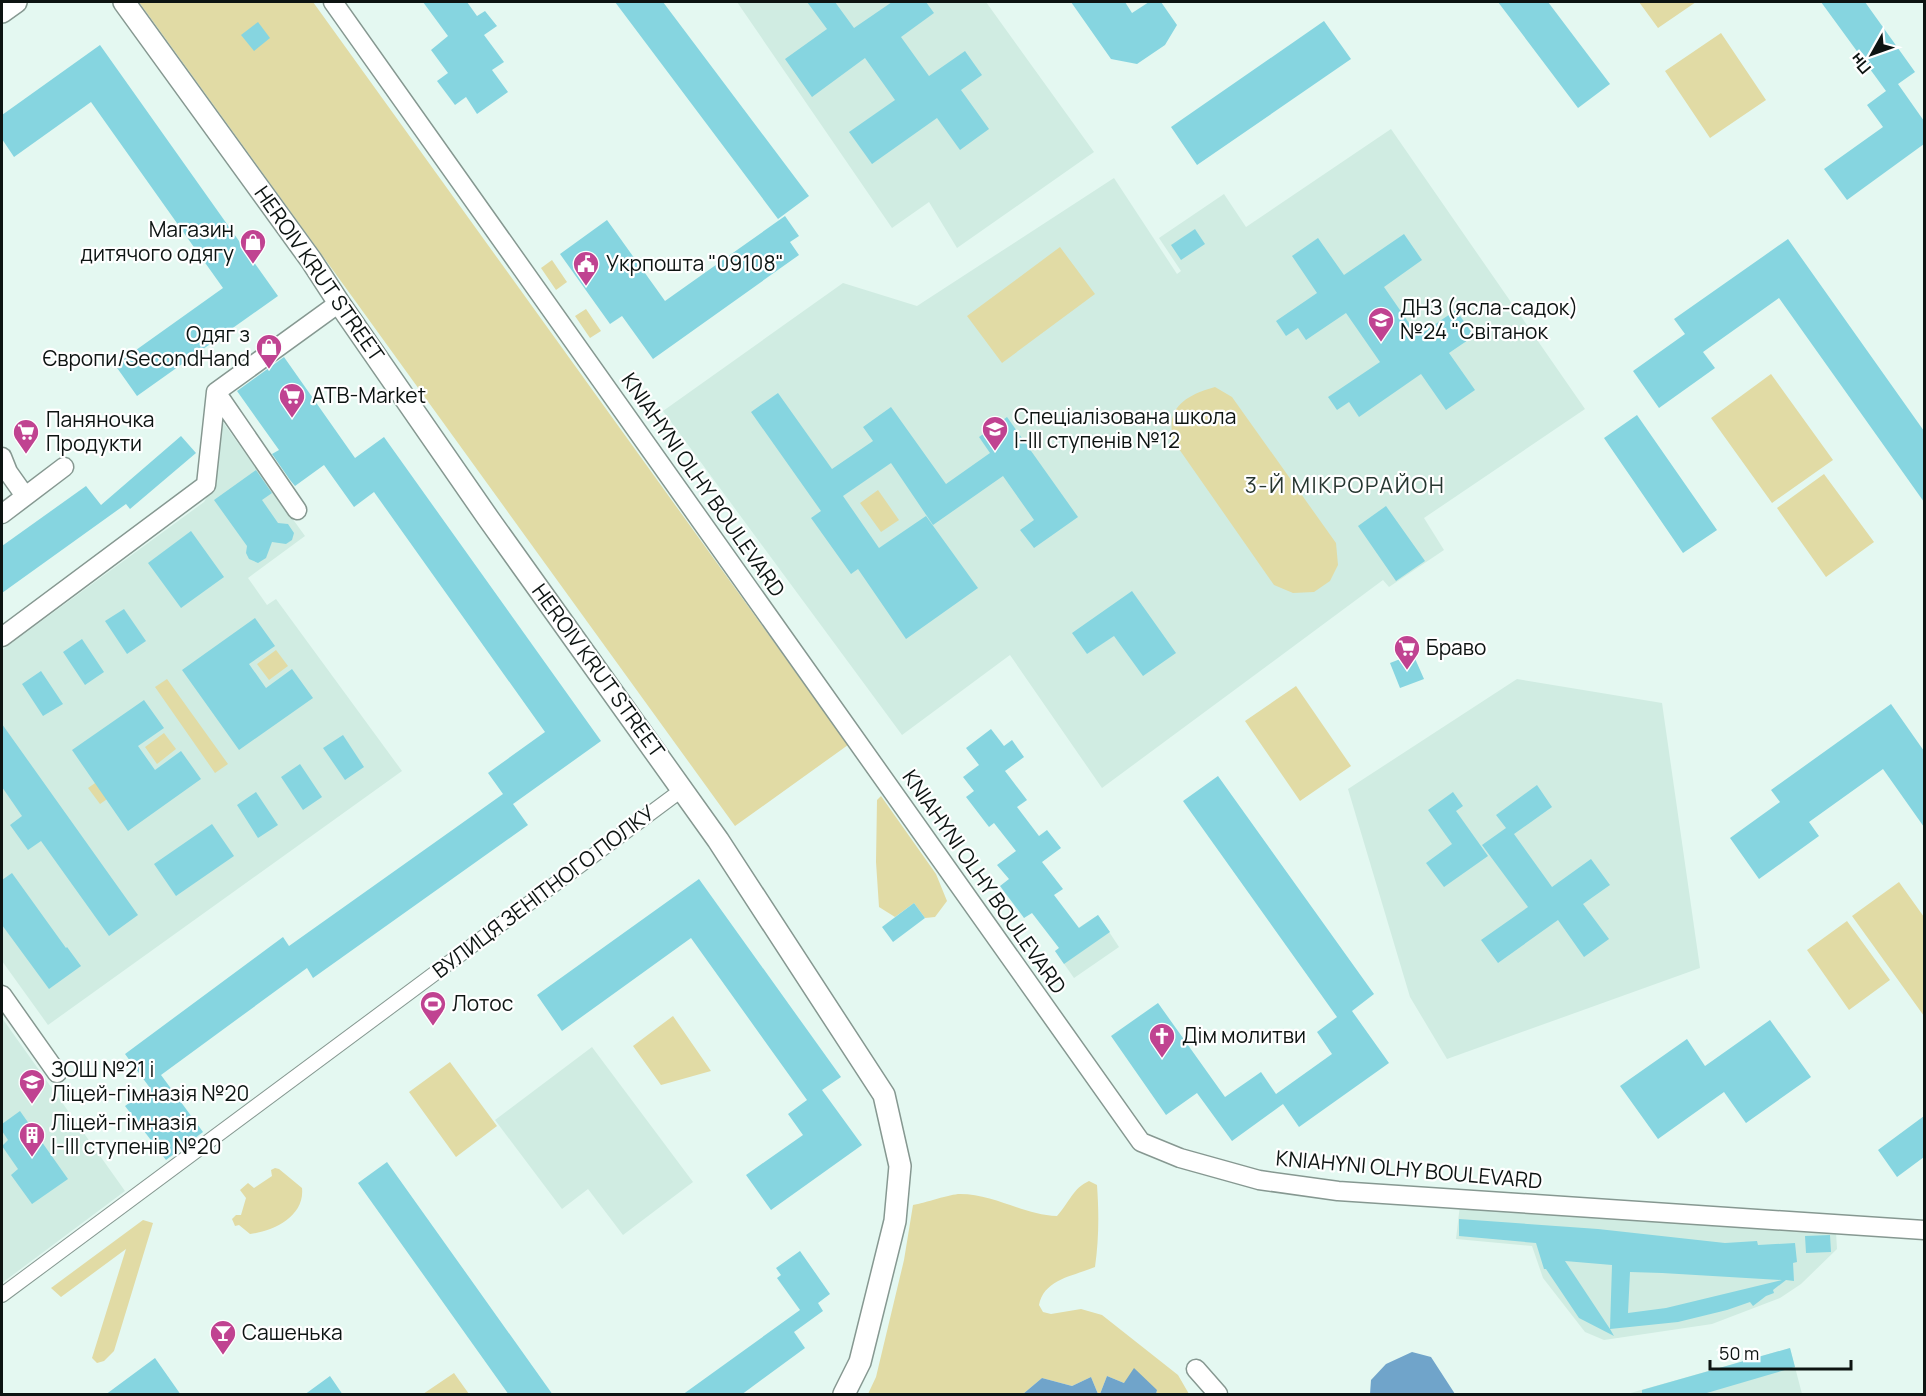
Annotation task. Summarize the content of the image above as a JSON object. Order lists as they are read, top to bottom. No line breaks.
{"streets":{"street":["HEROIV KRUT STREET","KNIAHYNI OLHY BOULEVARD","ВУЛИЦЯ ЗЕНІТНОГО ПОЛКУ"]},"crossings":[["HEROIV KRUT STREET","ВУЛИЦЯ ЗЕНІТНОГО ПОЛКУ"]],"districts":["3-Й МІКРОРАЙОН"],"places":{"shop":["Магазин дитячого одягу","Одяг з Європи/SecondHand"],"public building":["Укрпошта \"09108\""],"school or university":["ДНЗ (ясла-садок) №24 \"Світанок","Спеціалізована школа І-ІІІ ступенів №12","ЗОШ №21 і Ліцей-гімназія №20"],"supermarket":["ATB-Market","Паняночка Продукти","Браво"],"sports":["Лотос"],"church":["Дім молитви"],"building":["Ліцей-гімназія I-III ступенів №20"],"bar":["Сашенька"]},"scale_bar":"50 m","north":"bottom left"}
